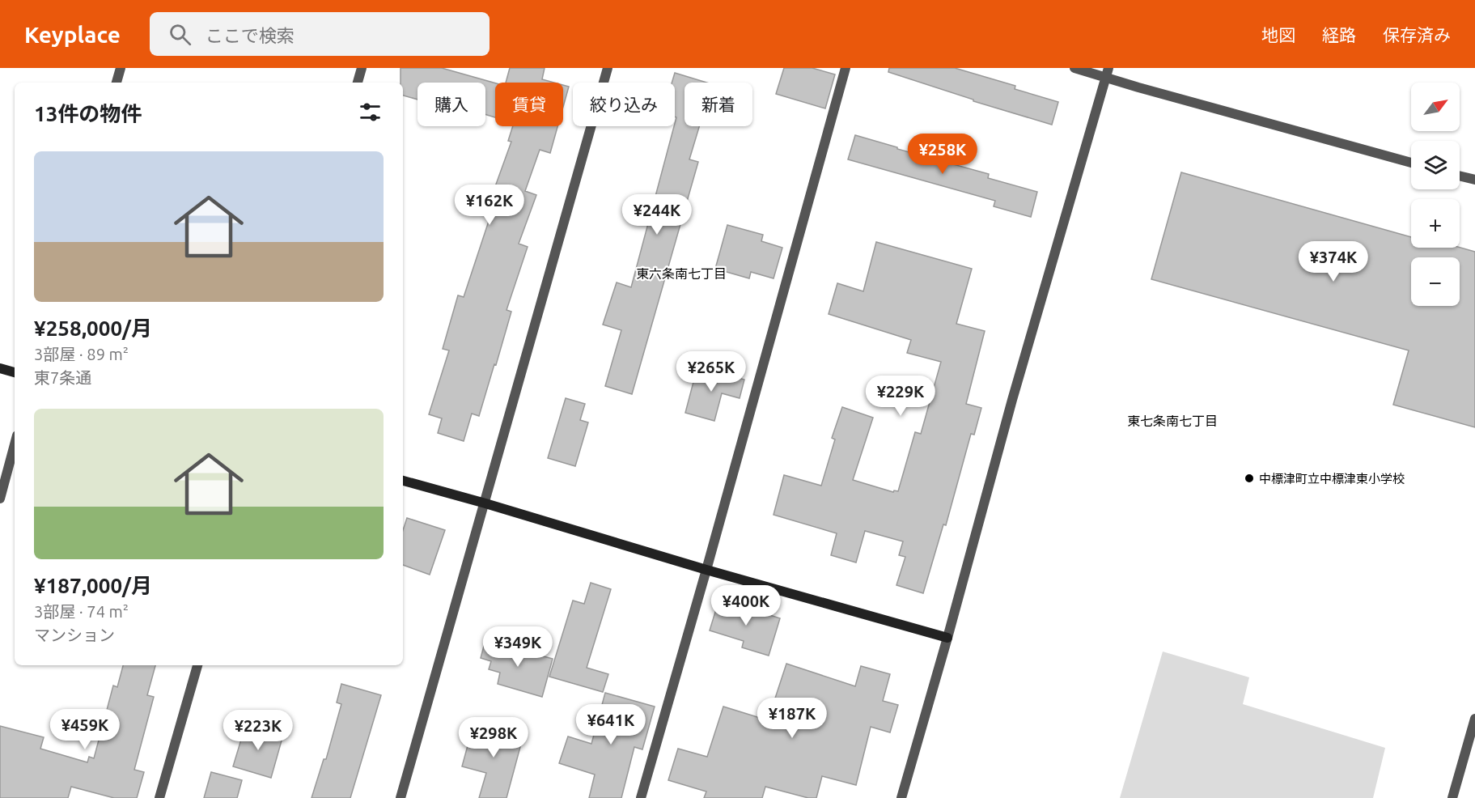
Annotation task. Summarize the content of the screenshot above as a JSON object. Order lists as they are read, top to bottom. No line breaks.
{"districts":["東六条南七丁目","東七条南七丁目"],"places":["中標津町立中標津東小学校"],"north":"top right","page":{"header":"Keyplace","search":"ここで検索","nav":["地図","経路","保存済み"],"map_buttons":["+","−"],"chip":["購入","賃貸","絞り込み","新着"],"heading":"13件の物件","price":["¥258K","¥162K","¥244K","¥374K","¥265K","¥229K","¥400K","¥349K","¥187K","¥641K","¥459K","¥223K","¥298K"],"list":[{"name":"¥258,000/月","note":"3部屋 · 89 m² · 東7条通"},{"name":"¥187,000/月","note":"3部屋 · 74 m² · マンション"}]}}
